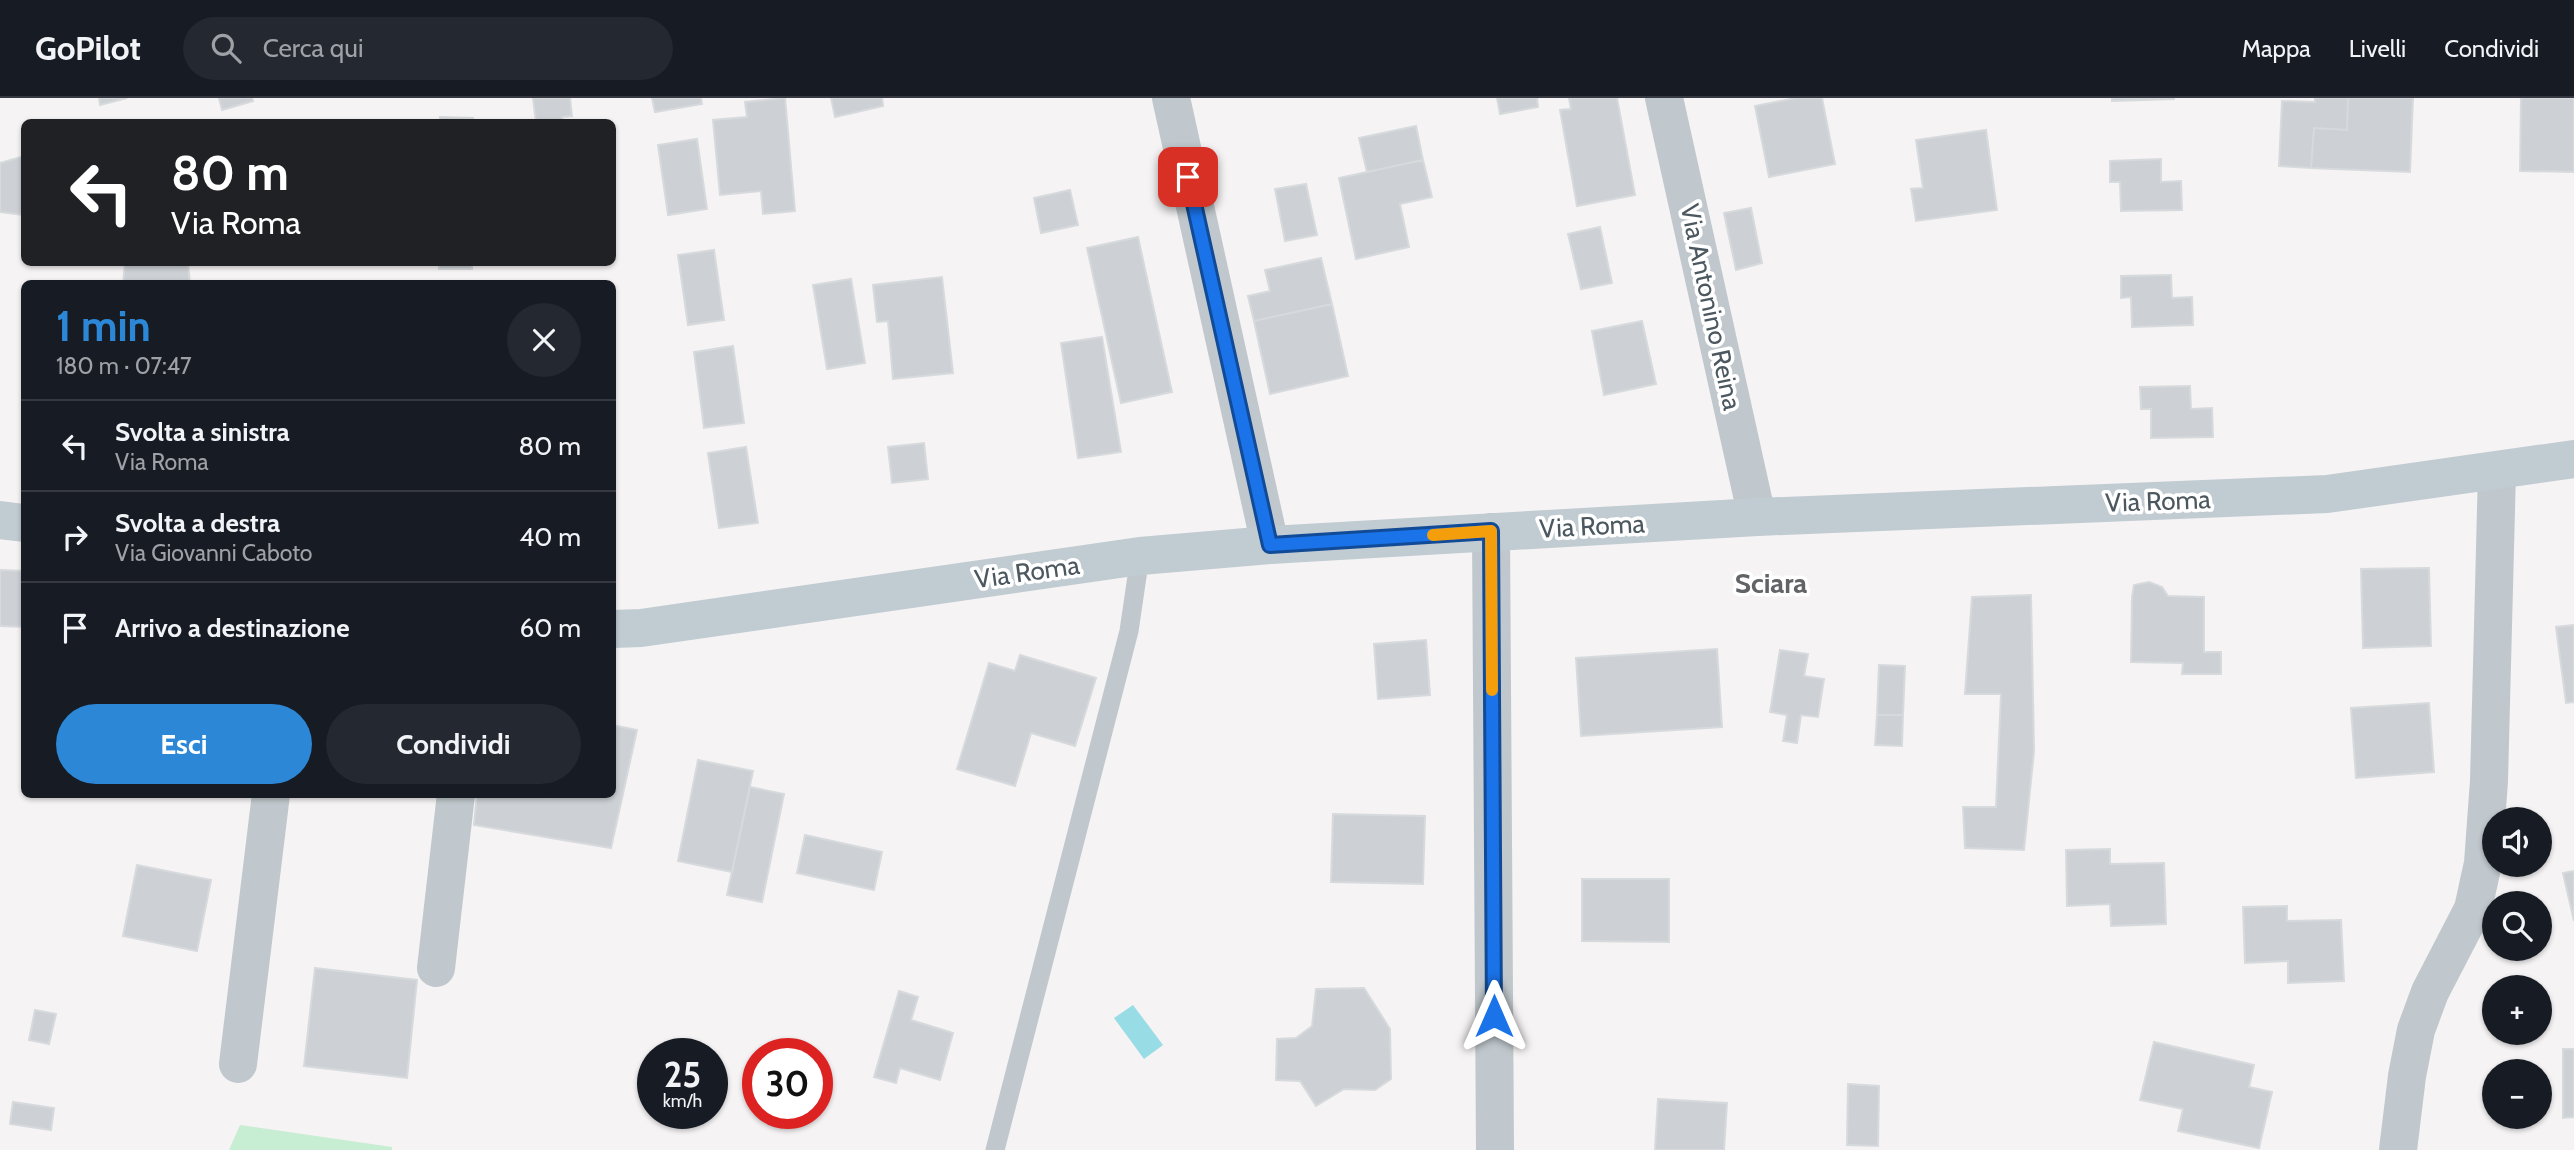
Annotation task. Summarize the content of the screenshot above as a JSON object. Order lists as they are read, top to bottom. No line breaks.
{"streets":{"main road":["Via Roma"],"street":["Via Antonino Reina"]},"crossings":[["Via Antonino Reina","Via Roma"]],"districts":["Sciara"],"page":{"header":"GoPilot","search":"Cerca qui","nav":["Mappa","Livelli","Condividi"],"turn":["80 m","Via Roma"],"heading":["1 min","180 m · 07:47"],"list":[{"name":"Svolta a sinistra","note":"Via Roma","value":"80 m"},{"name":"Svolta a destra","note":"Via Giovanni Caboto","value":"40 m"},{"name":"Arrivo a destinazione","value":"60 m"}],"buttons":["Esci","Condividi"],"map_buttons":["+","−"],"speed":"25 km/h","limit":"30"}}
